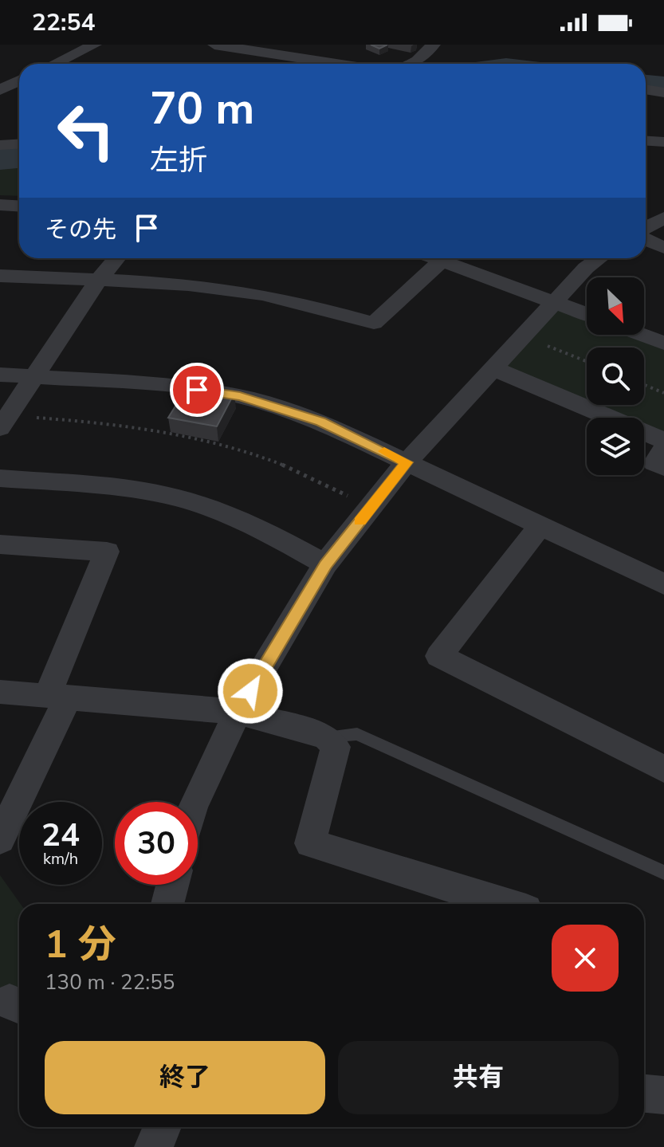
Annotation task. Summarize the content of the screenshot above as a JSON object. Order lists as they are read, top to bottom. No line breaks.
{"north":"bottom right","page":{"status":"22:54","turn":["70 m","左折"],"then":"その先","speed":"24 km/h","limit":"30","heading":["1 分","130 m · 22:55"],"buttons":["終了","共有"]}}
